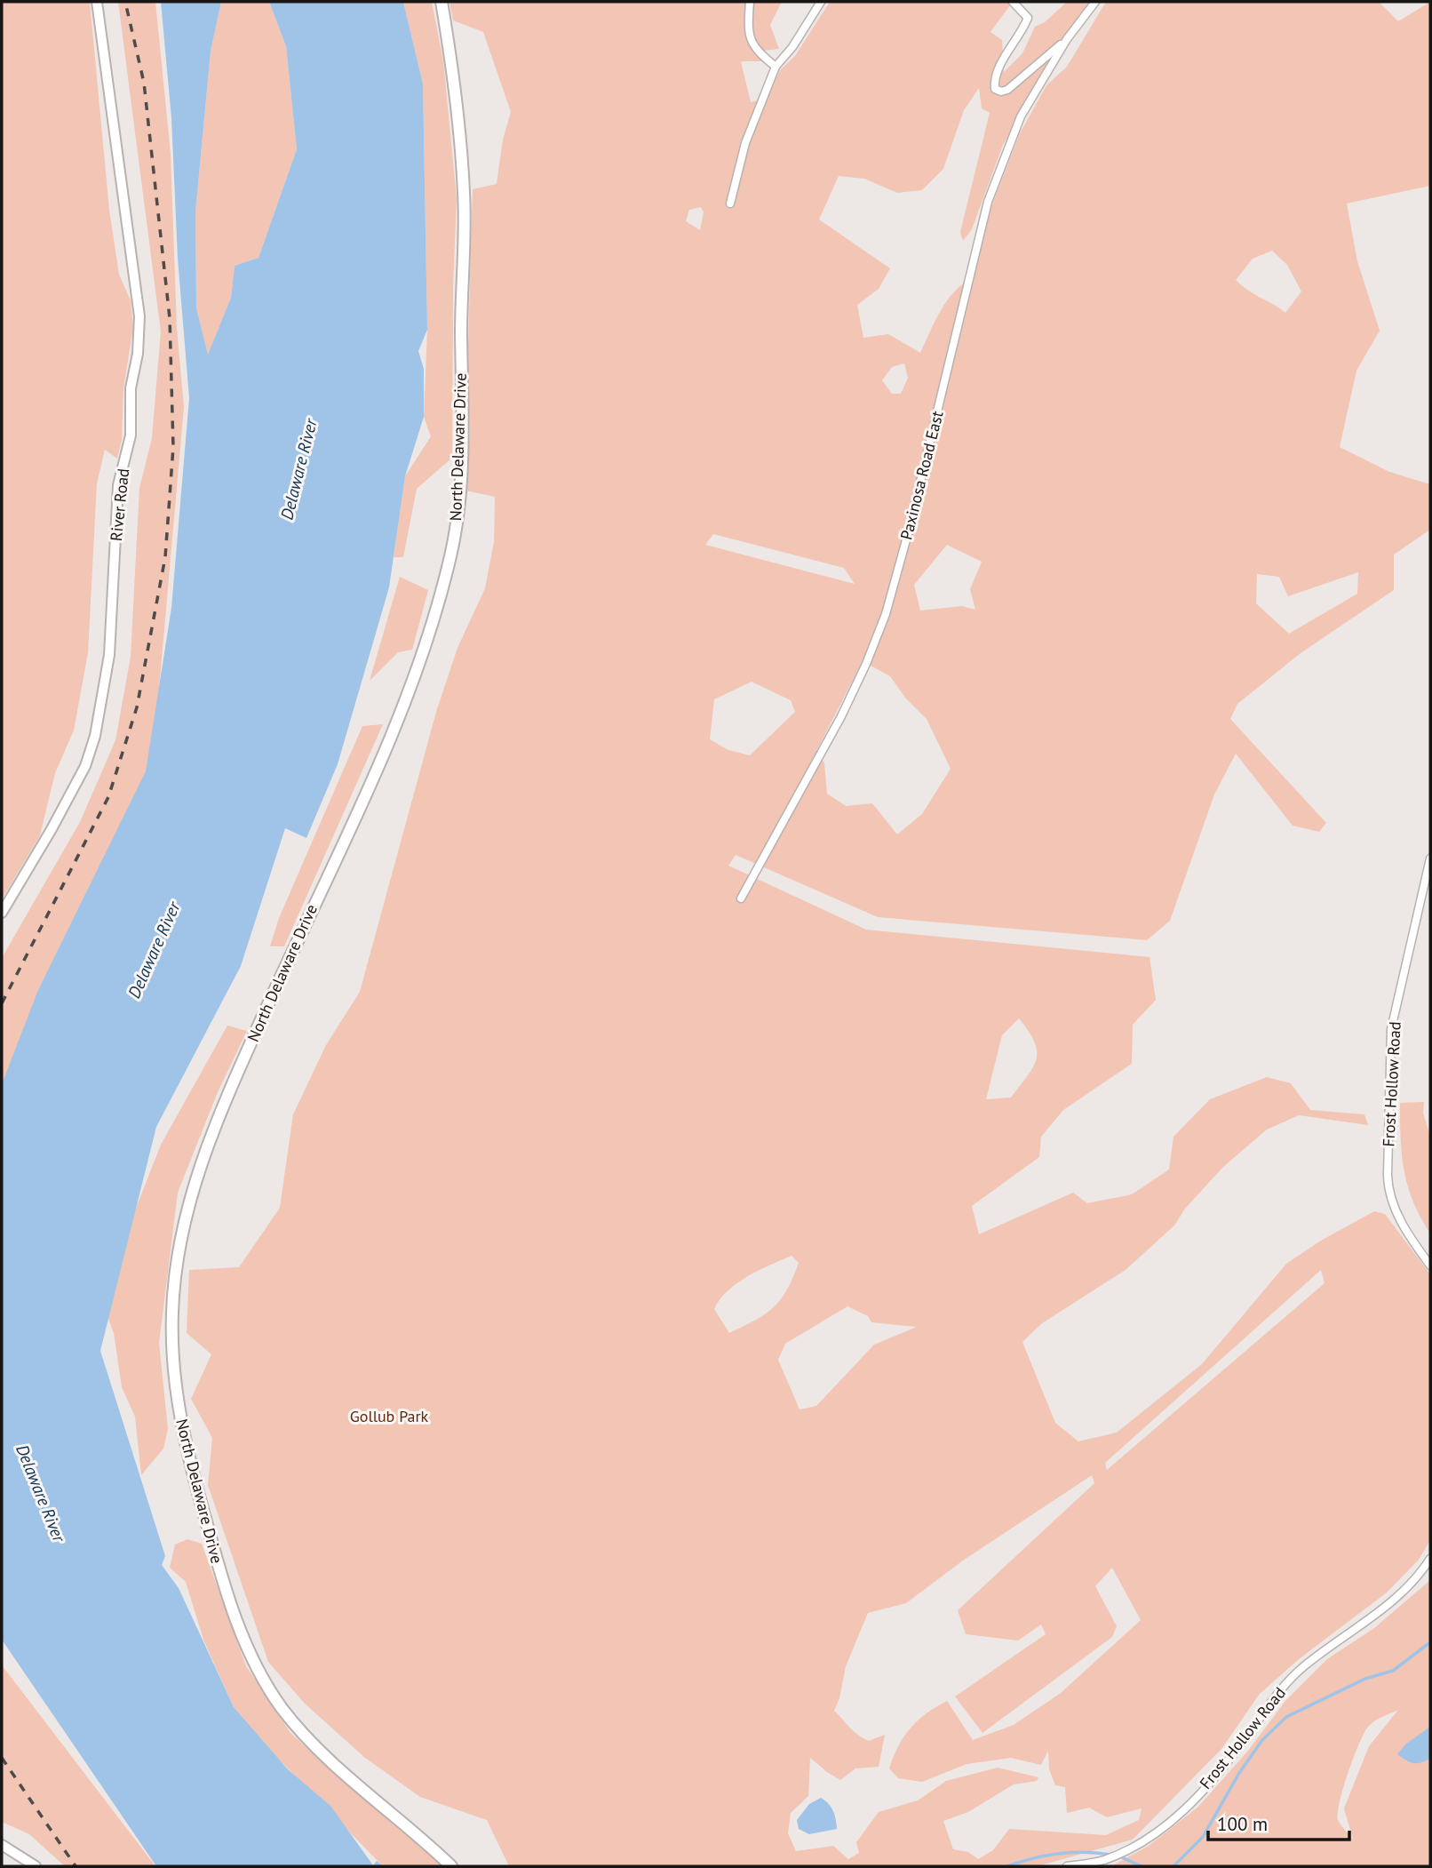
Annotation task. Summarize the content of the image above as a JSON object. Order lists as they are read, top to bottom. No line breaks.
{"streets":{"main road":["North Delaware Drive"],"street":["Paxinosa Road East","River Road","Frost Hollow Road"]},"water":["Delaware River"],"parks":["Gollub Park"],"scale_bar":"100 m"}
